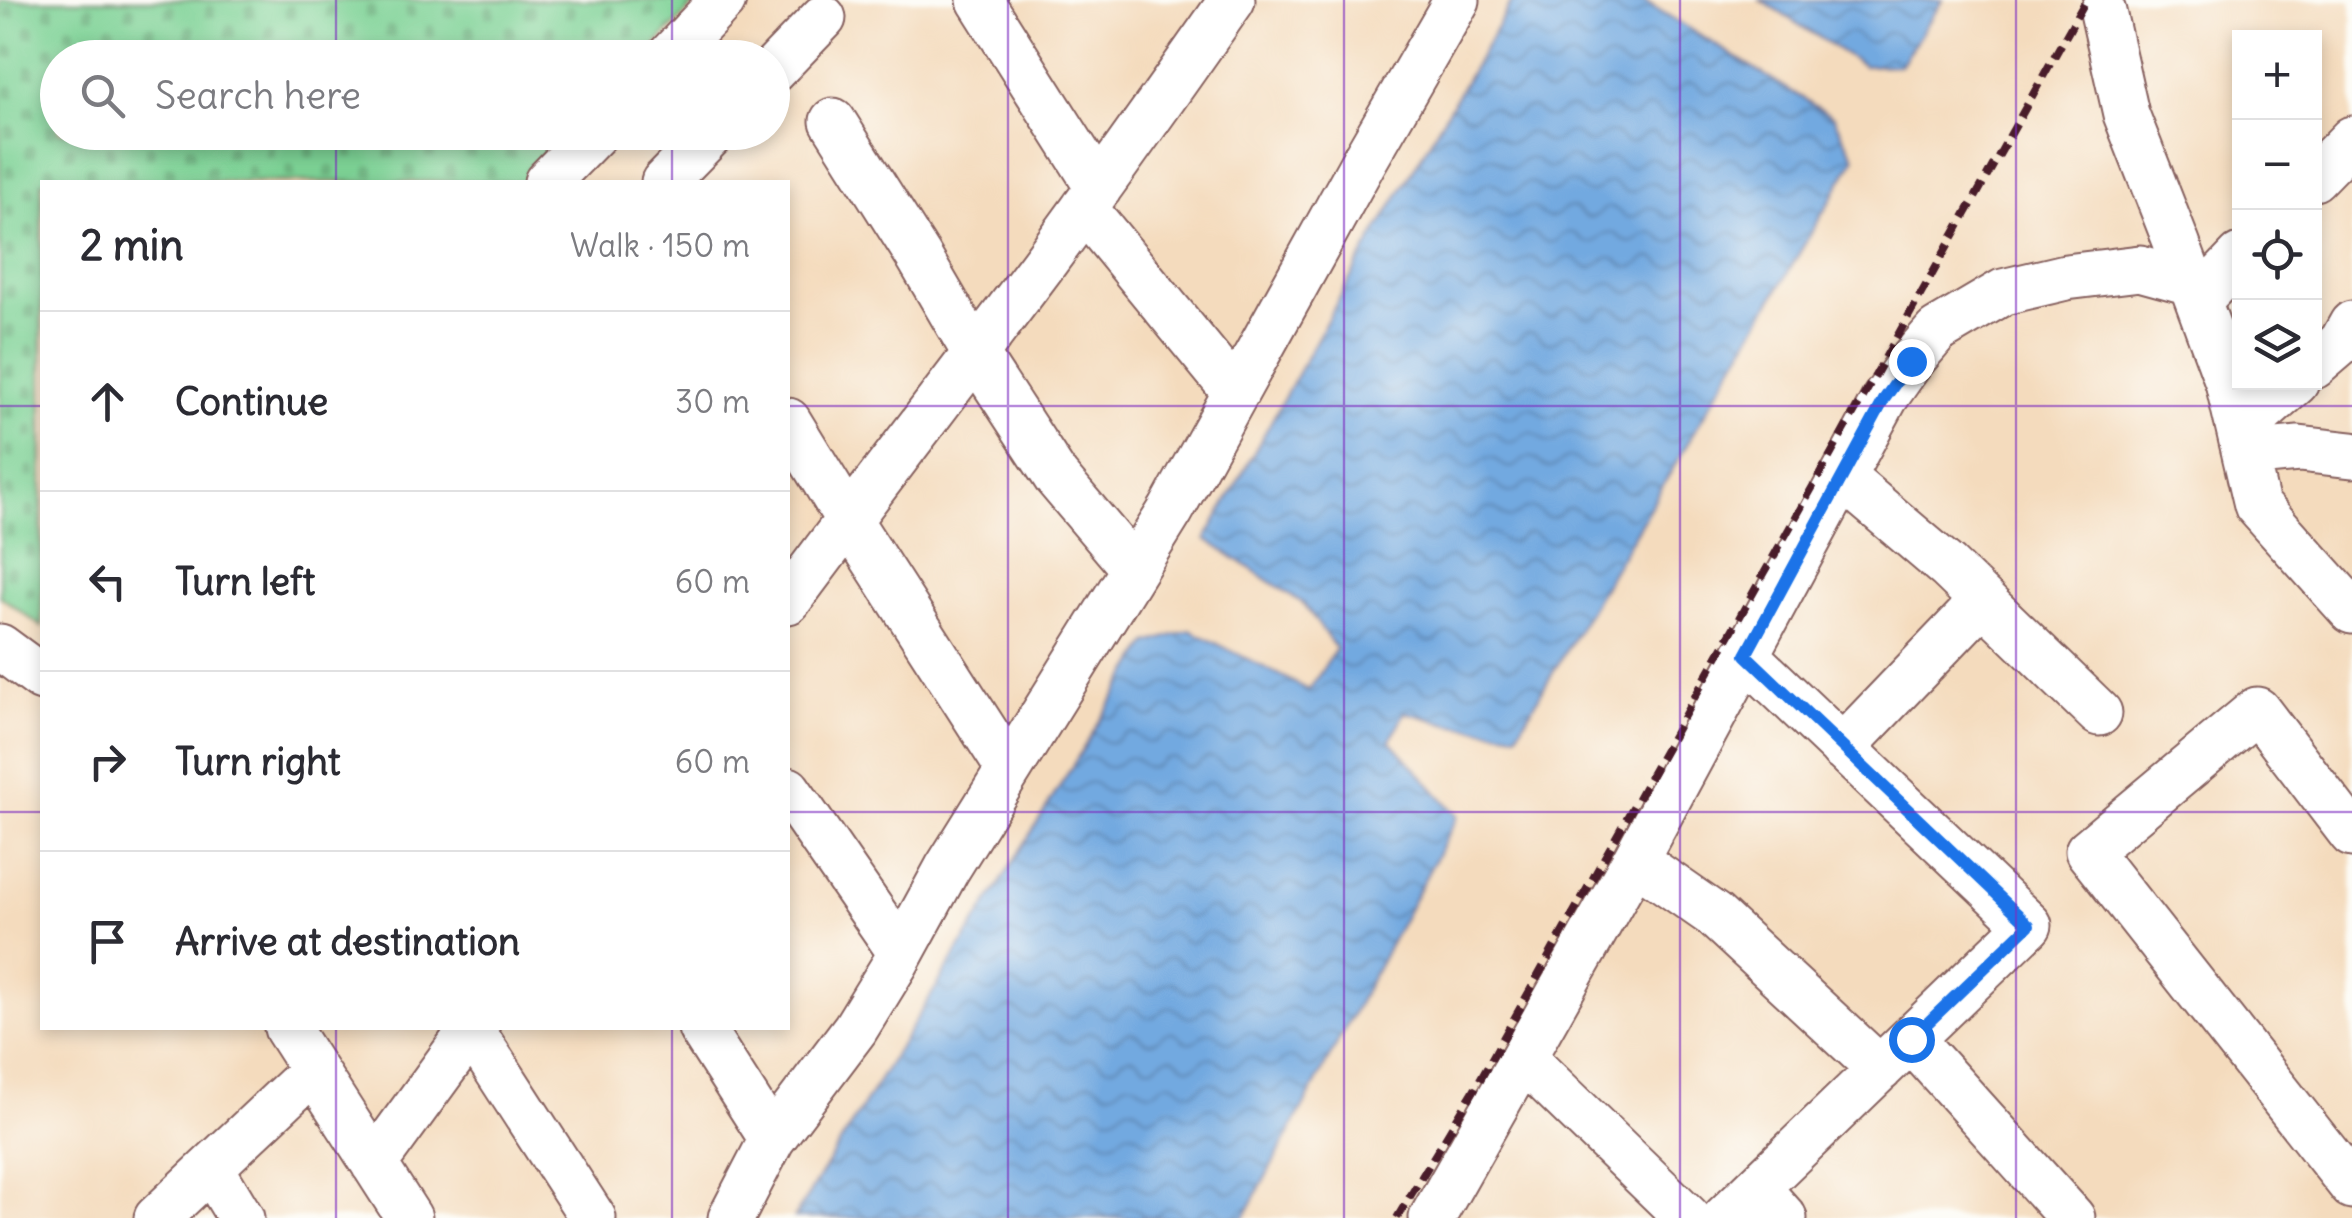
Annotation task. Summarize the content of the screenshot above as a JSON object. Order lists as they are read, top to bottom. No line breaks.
{"page":{"map_buttons":["+","−"],"search":"Search here","heading":["2 min","Walk · 150 m"],"list":[["Continue","30 m"],["Turn left","60 m"],["Turn right","60 m"],"Arrive at destination"]}}
